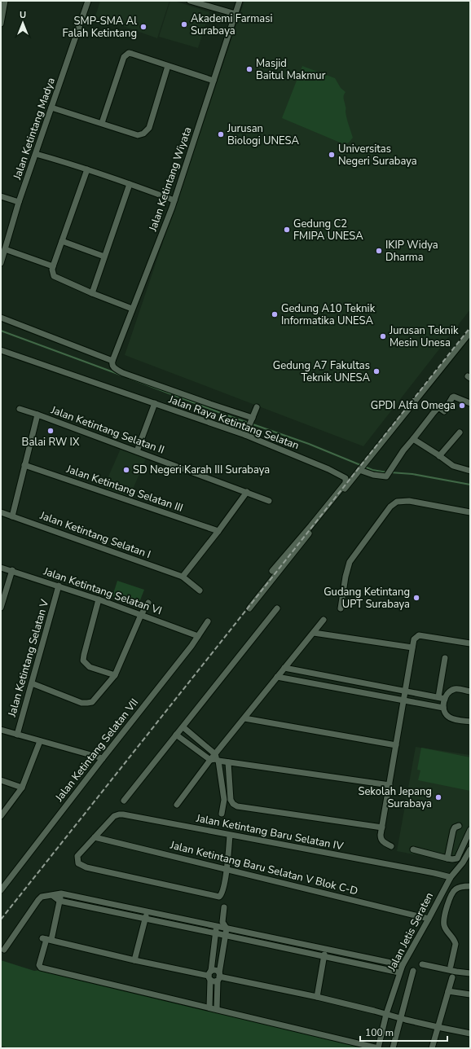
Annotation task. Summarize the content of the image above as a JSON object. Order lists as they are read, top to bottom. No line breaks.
{"streets":{"street":["Jalan Ketintang Madya","Jalan Ketintang Wiyata","Jalan Raya Ketintang Selatan","Jalan Ketintang Selatan II","Jalan Ketintang Selatan III","Jalan Ketintang Selatan I","Jalan Ketintang Selatan VI","Jalan Ketintang Selatan V","Jalan Ketintang Selatan VII","Jalan Ketintang Baru Selatan IV","Jalan Ketintang Baru Selatan V Blok C-D","Jalan Jetis Seraten"]},"crossings":[["Jalan Ketintang Selatan II","Jalan Ketintang Selatan III"],["Jalan Ketintang Selatan II","Jalan Ketintang Selatan I"],["Jalan Ketintang Selatan VI","Jalan Ketintang Selatan V"],["Jalan Ketintang Selatan VI","Jalan Ketintang Selatan VII"],["Jalan Ketintang Baru Selatan IV","Jalan Ketintang Baru Selatan V Blok C-D"],["Jalan Ketintang Baru Selatan IV","Jalan Jetis Seraten"],["Jalan Ketintang Baru Selatan V Blok C-D","Jalan Jetis Seraten"]],"places":["Akademi Farmasi Surabaya","SMP-SMA Al Falah Ketintang","Masjid Baitul Makmur","Jurusan Biologi UNESA","Universitas Negeri Surabaya","Gedung C2 FMIPA UNESA","IKIP Widya Dharma","Gedung A10 Teknik Informatika UNESA","Jurusan Teknik Mesin Unesa","Gedung A7 Fakultas Teknik UNESA","GPDI Alfa Omega","Balai RW IX","SD Negeri Karah III Surabaya","Gudang Ketintang UPT Surabaya","Sekolah Jepang Surabaya"],"scale_bar":"100 m","north":"top"}
